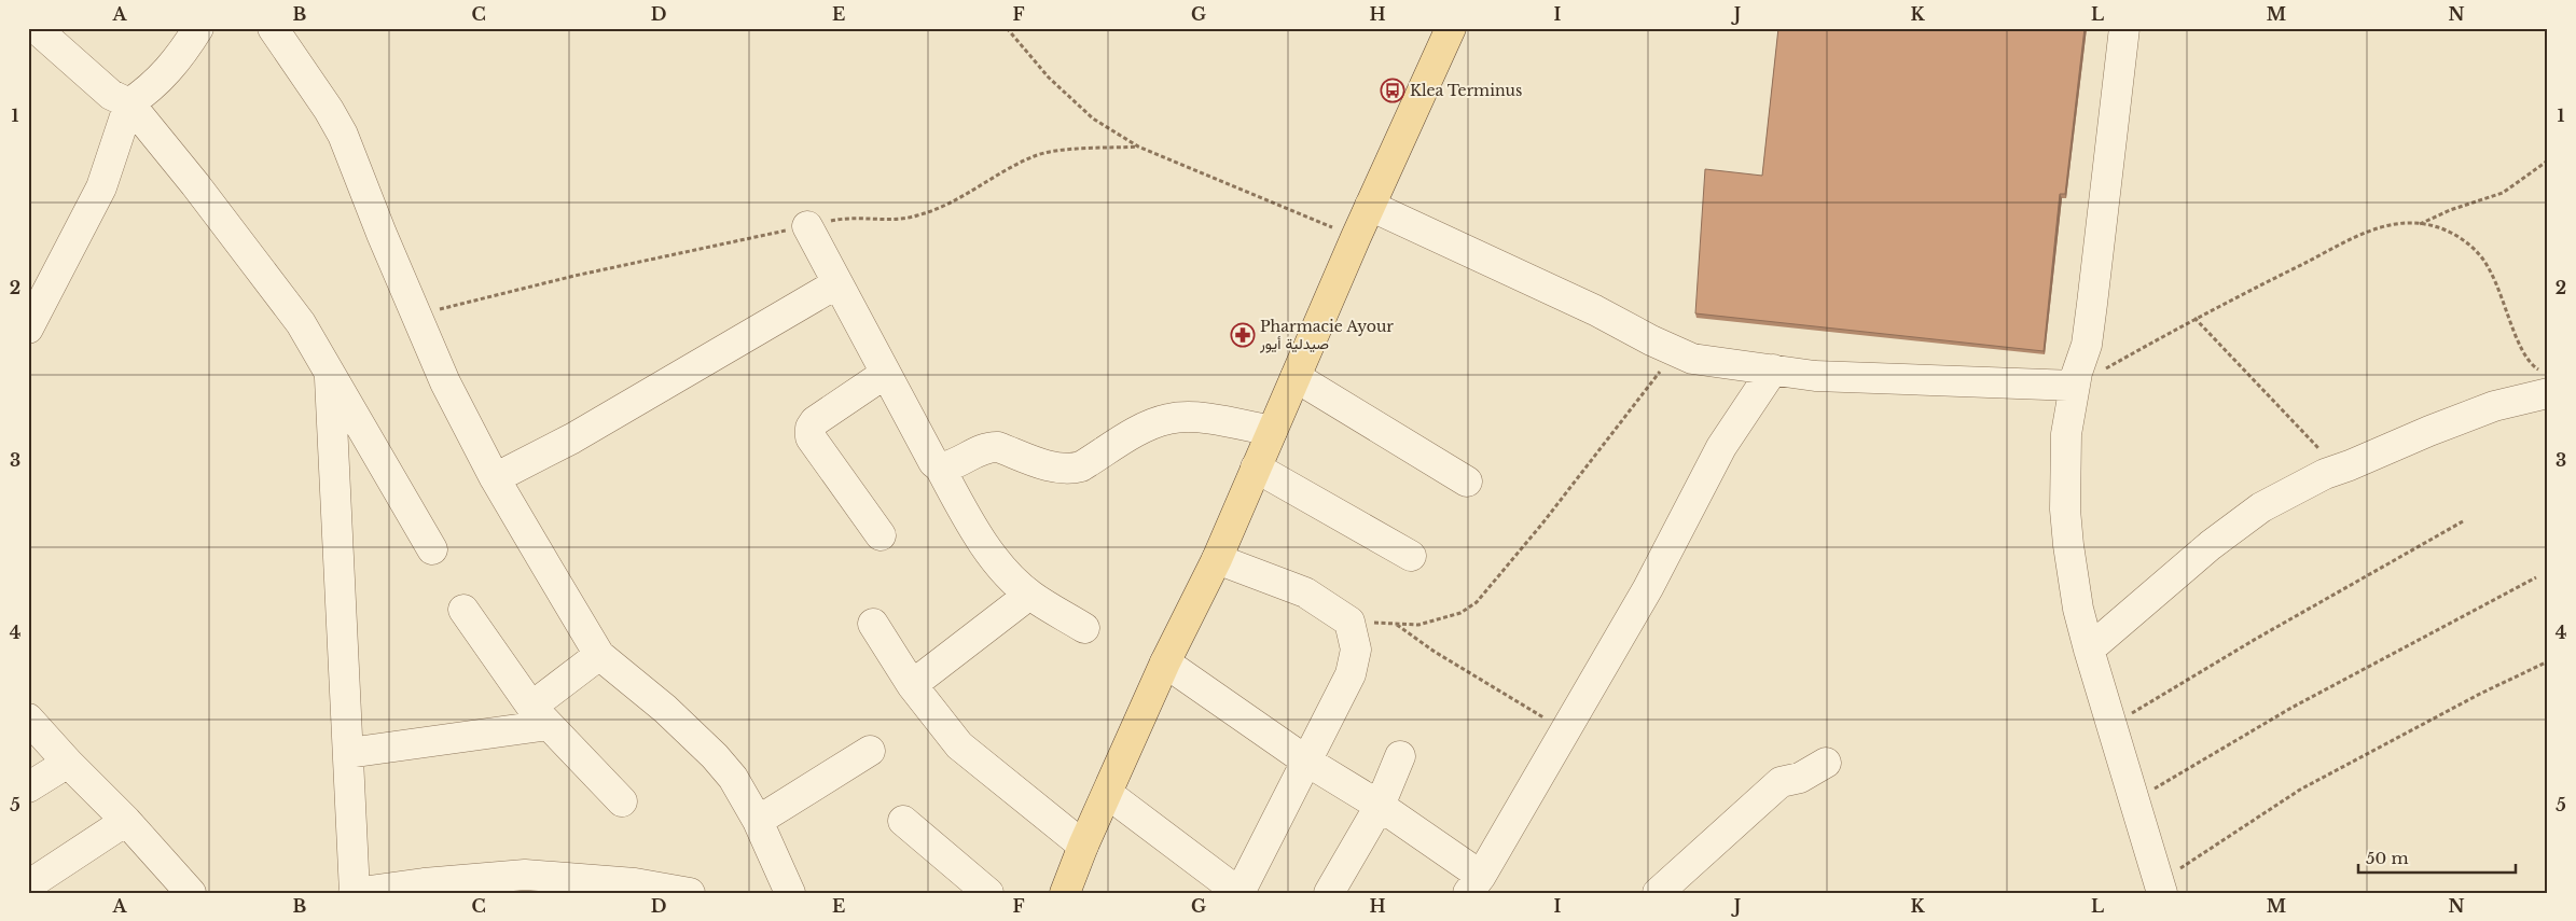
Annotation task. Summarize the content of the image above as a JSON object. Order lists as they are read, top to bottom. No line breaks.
{"places":{"bus stop":["Klea Terminus"],"pharmacy":["Pharmacie Ayour صيدلية أيور"]},"scale_bar":"50 m","grid":{"columns":["A","B","C","D","E","F","G","H","I","J","K","L","M","N"],"rows":["1","2","3","4","5"]}}
